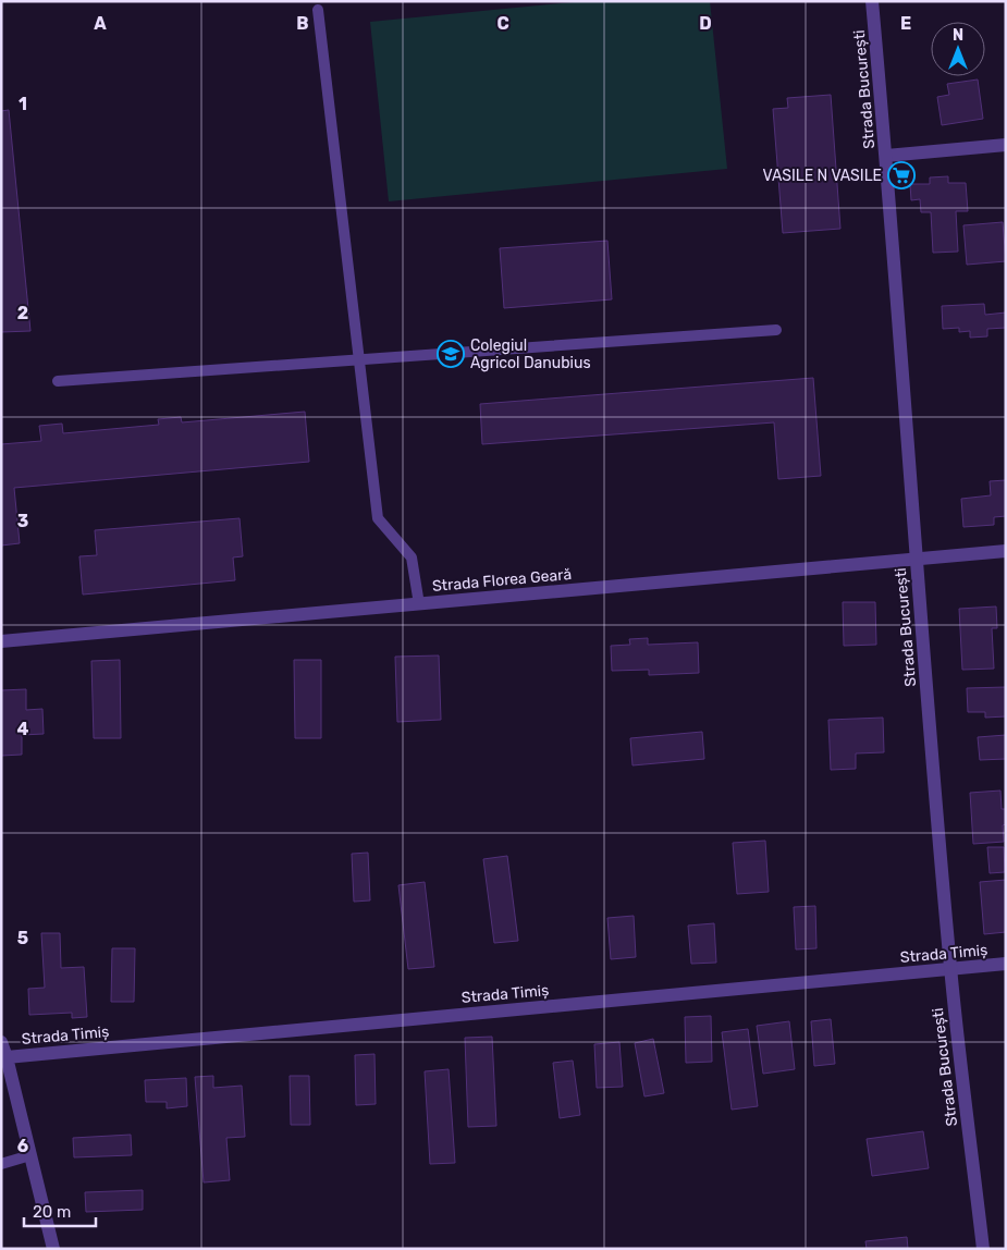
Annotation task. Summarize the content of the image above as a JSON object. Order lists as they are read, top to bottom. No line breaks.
{"streets":{"street":["Strada București","Strada Florea Geară","Strada Timiș"]},"crossings":[["Strada București","Strada Florea Geară"],["Strada București","Strada Timiș"]],"places":{"supermarket":["VASILE N VASILE"],"school or university":["Colegiul Agricol Danubius"]},"scale_bar":"20 m","north":"top","grid":{"columns":["A","B","C","D","E"],"rows":["1","2","3","4","5","6"]}}
